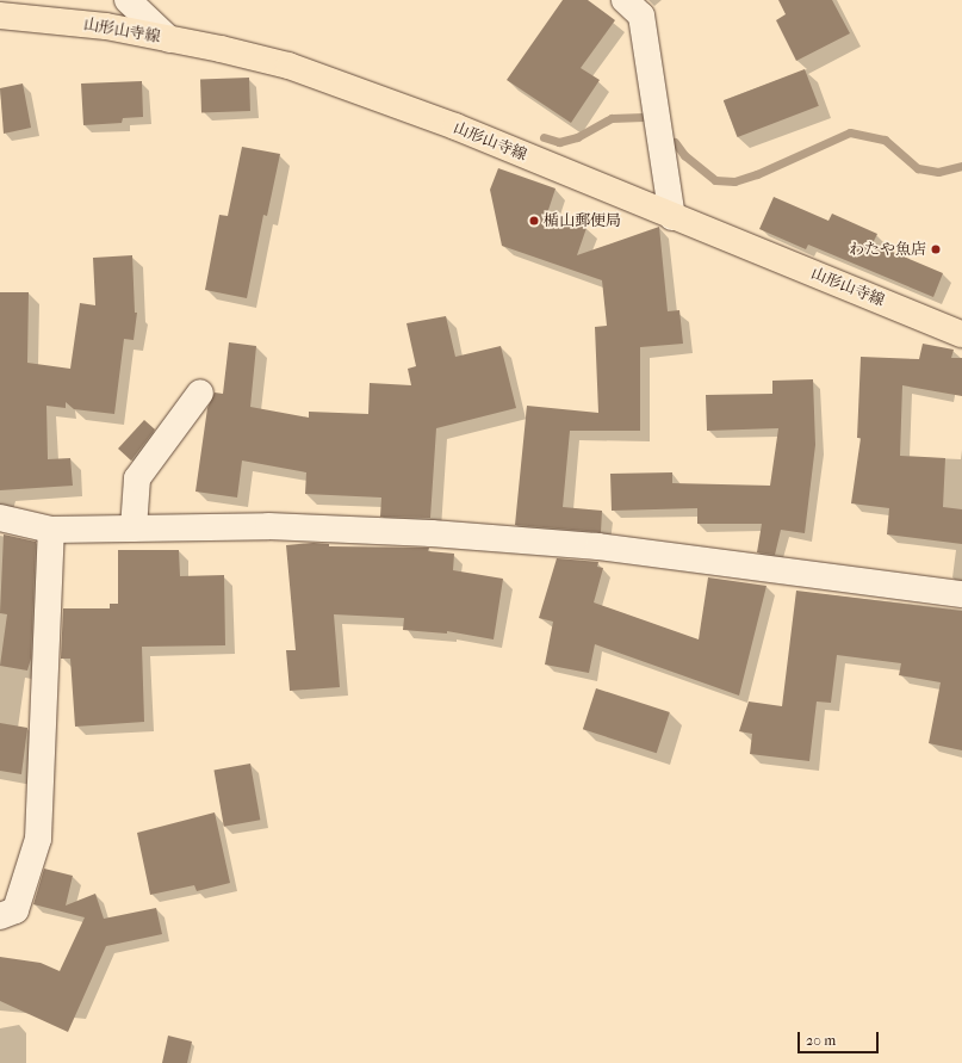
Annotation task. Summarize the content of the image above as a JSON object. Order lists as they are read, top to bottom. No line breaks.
{"streets":{"main road":["山形山寺線"]},"places":["楯山郵便局","わたや魚店"],"scale_bar":"20 m"}
